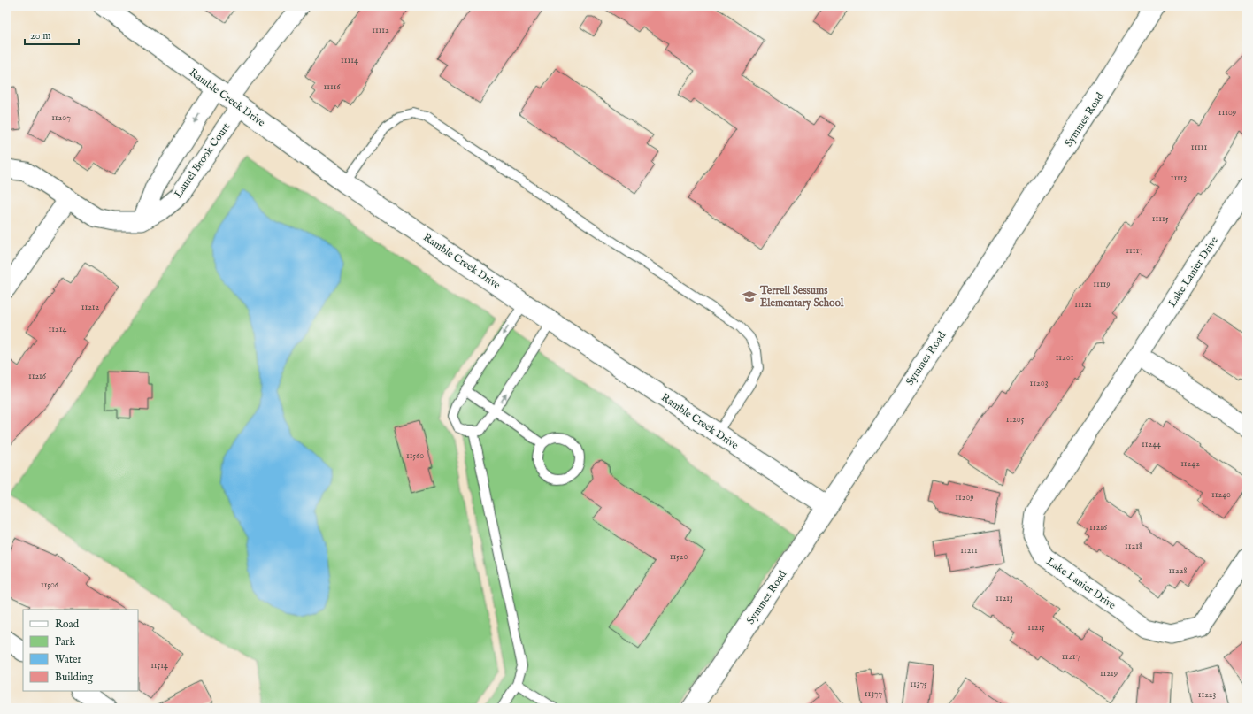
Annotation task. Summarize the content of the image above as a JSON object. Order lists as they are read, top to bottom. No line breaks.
{"streets":{"street":["Ramble Creek Drive","Symmes Road","Laurel Brook Court","Lake Lanier Drive"]},"crossings":[["Ramble Creek Drive","Symmes Road"],["Ramble Creek Drive","Laurel Brook Court"]],"places":{"school or university":["Terrell Sessums Elementary School"]},"house_numbers":["11112","11114","11116","11109","11207","11111","11113","11115","11117","11119","11121","11212","11214","11201","11216","11203","11205","11244","11560","11242","11240","11209","11216","11218","11211","11520","11228","11506","11213","11215","11217","11514","11219","11375","11377","11223"],"legend":["Road","Park","Water","Building"],"scale_bar":"20 m"}
